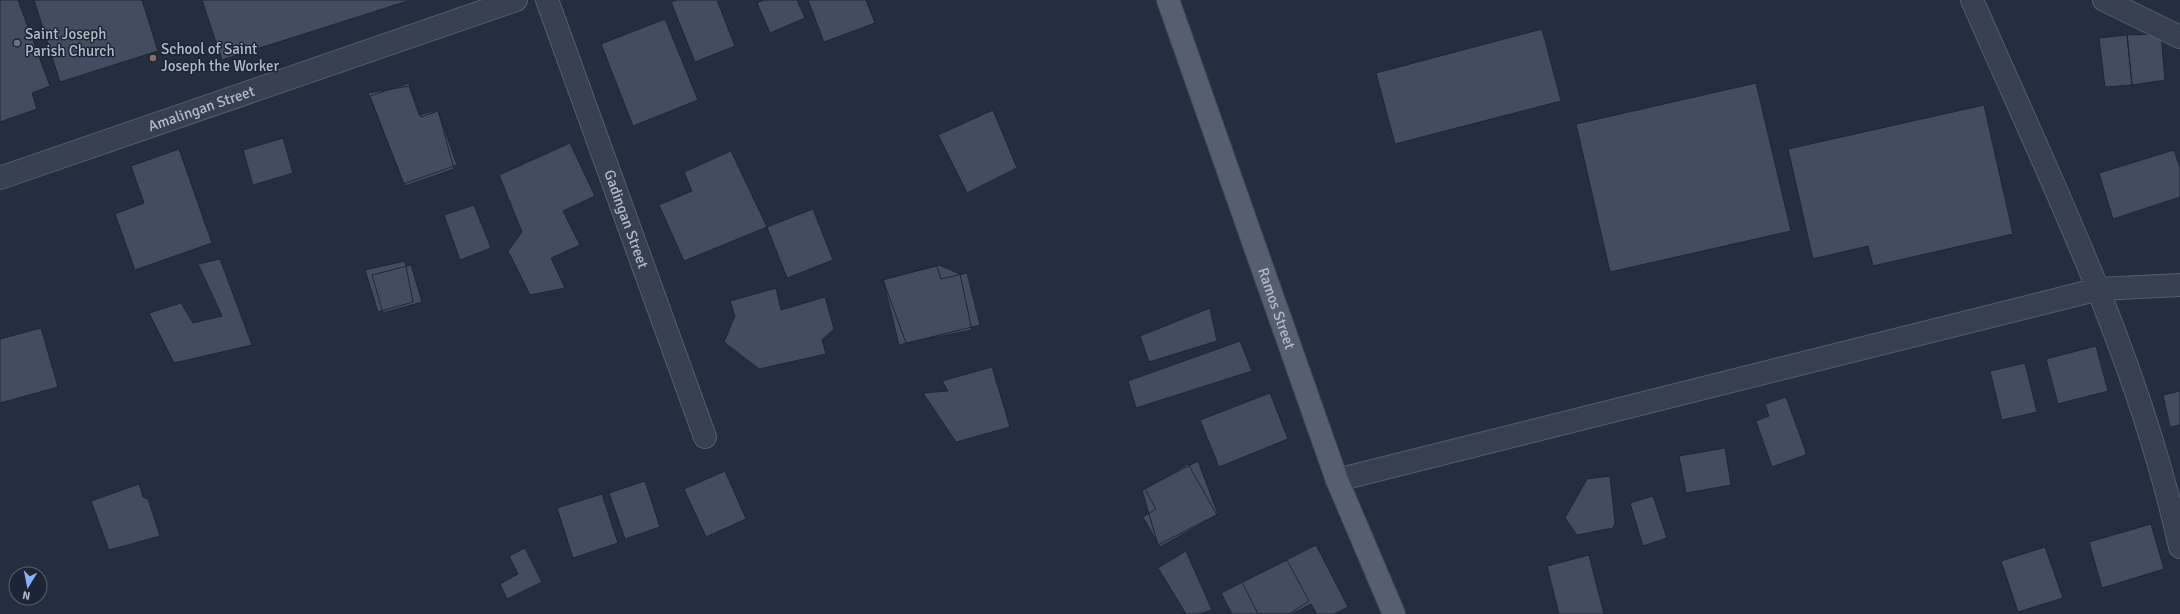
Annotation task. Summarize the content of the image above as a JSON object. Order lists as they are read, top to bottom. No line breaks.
{"streets":{"main road":["Ramos Street"],"street":["Amalingan Street","Gadingan Street"]},"places":["Saint Joseph Parish Church","School of Saint Joseph the Worker"],"north":"bottom"}
